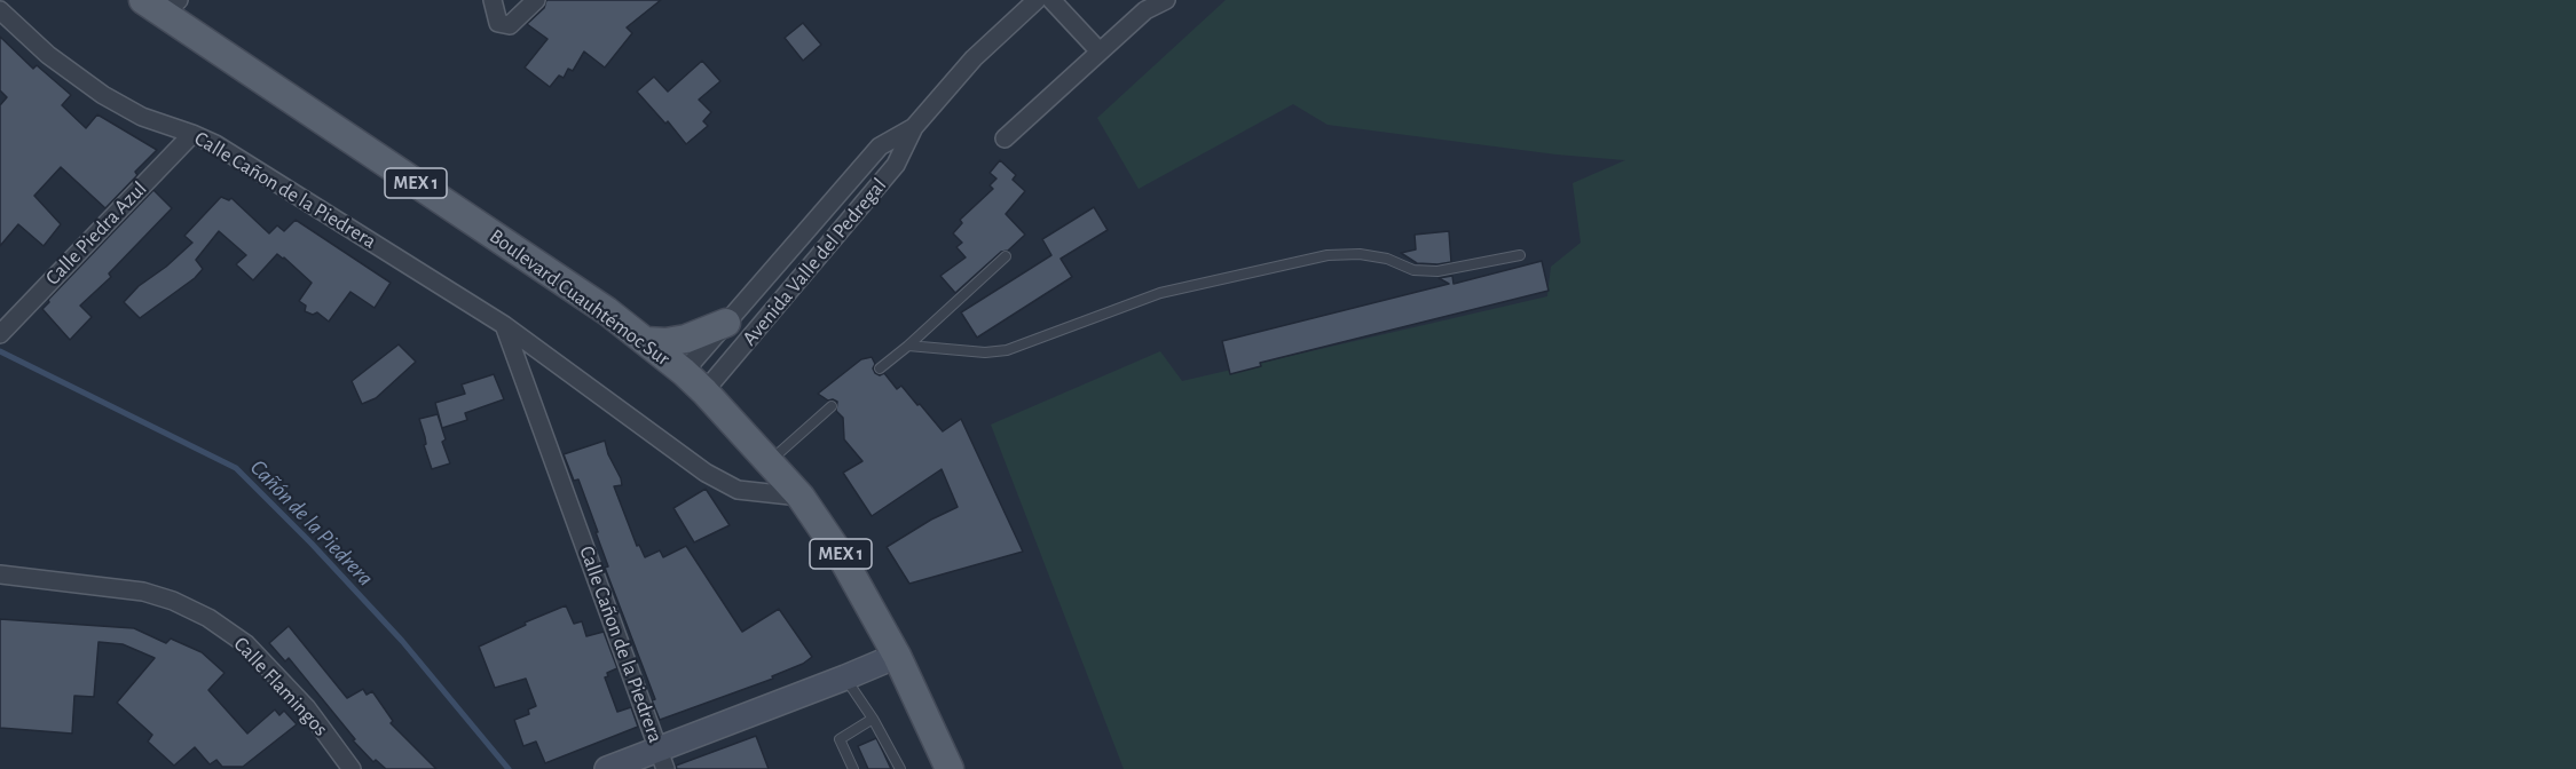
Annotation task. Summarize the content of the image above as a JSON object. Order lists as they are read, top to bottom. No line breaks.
{"streets":{"main road":["MEX 1","Boulevard Cuauhtémoc Sur"],"street":["Calle Cañon de la Piedrera","Calle Piedra Azul","Avenida Valle del Pedregal","Calle Flamingos"]},"crossings":[["Calle Cañon de la Piedrera","Calle Piedra Azul"],["Calle Cañon de la Piedrera","Boulevard Cuauhtémoc Sur"],["Avenida Valle del Pedregal","Boulevard Cuauhtémoc Sur"]],"water":["Cañón de la Piedrera"]}
